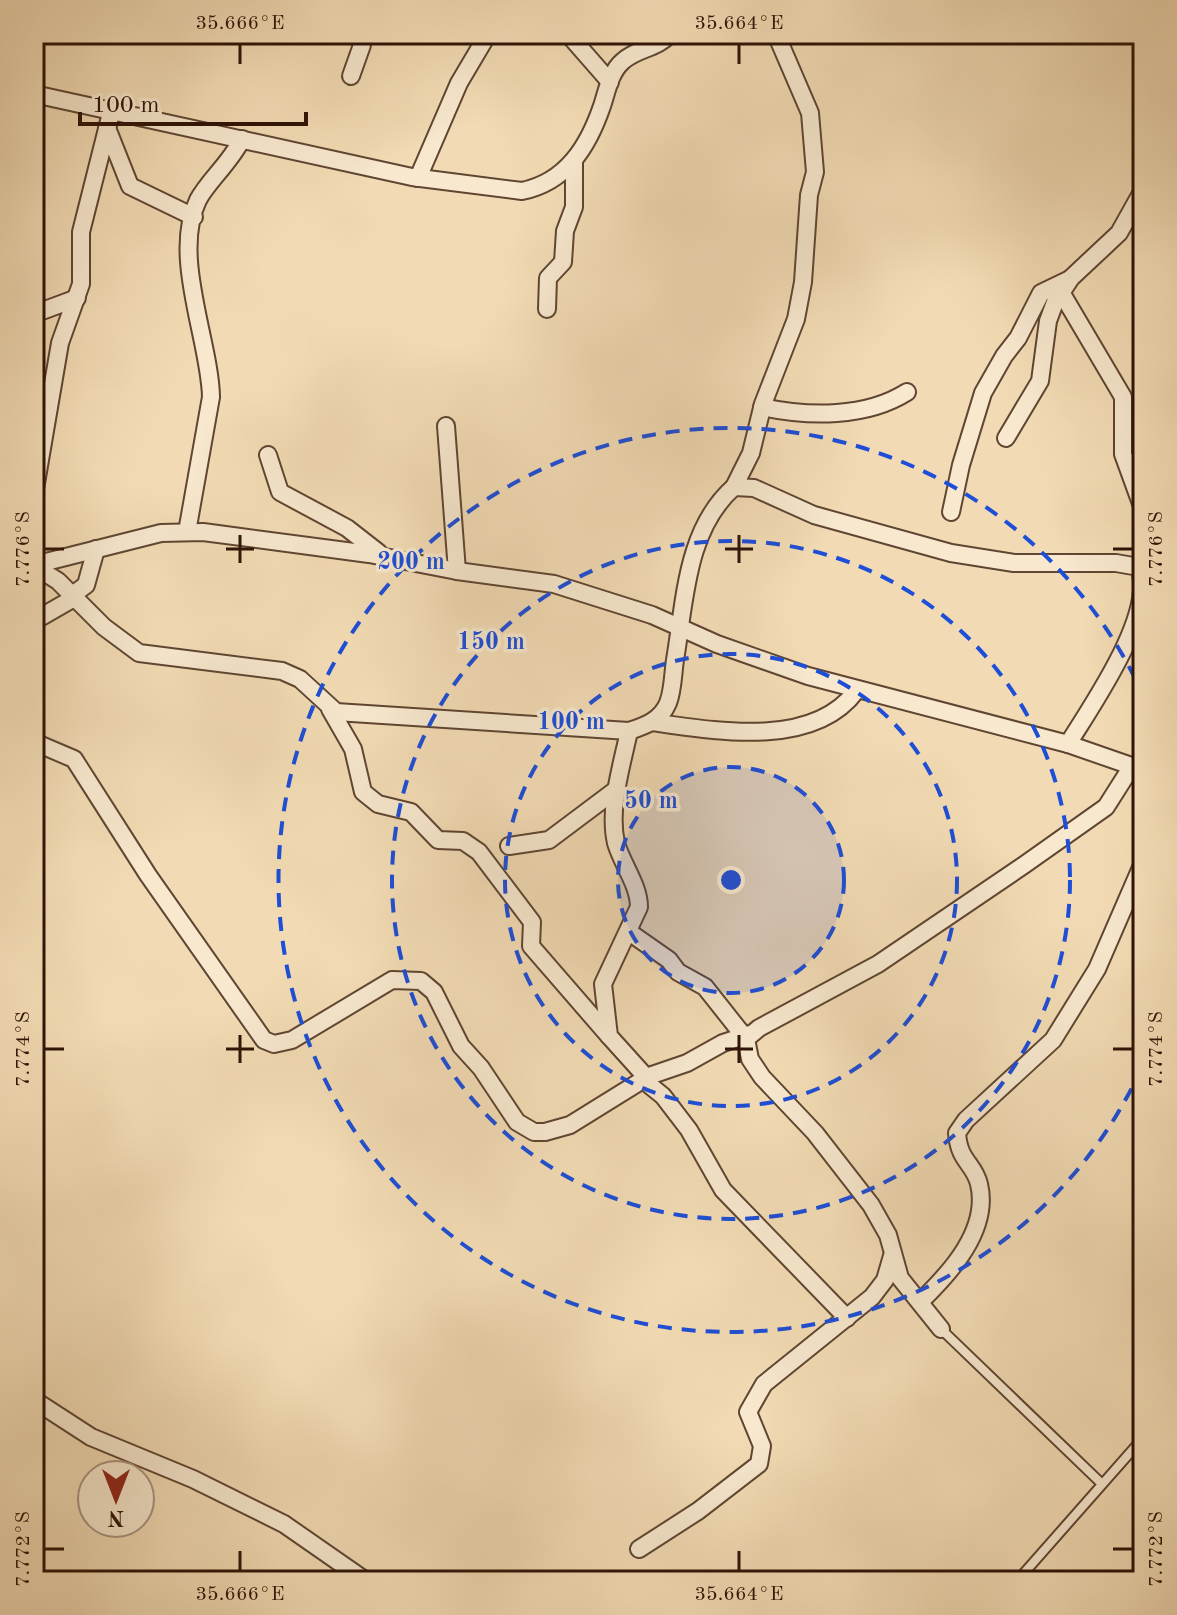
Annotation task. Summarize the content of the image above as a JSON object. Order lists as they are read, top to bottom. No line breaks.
{"scale_bar":"100 m","north":"bottom","coordinates":["35.666°E","35.664°E","7.776°S","7.774°S","7.772°S"],"rings":["200 m","150 m","100 m","50 m"]}
